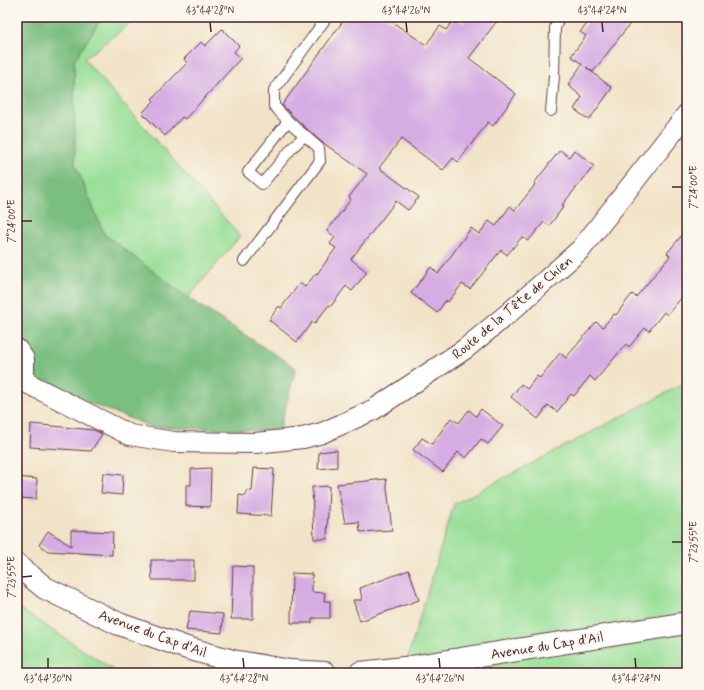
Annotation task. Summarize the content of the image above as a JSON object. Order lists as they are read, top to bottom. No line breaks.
{"streets":{"street":["Route de la Tête de Chien","Avenue du Cap d'Ail"]},"coordinates":["43°44'28\"N","43°44'26\"N","43°44'24\"N","7°24'00\"E","7°23'55\"E","43°44'30\"N"]}
